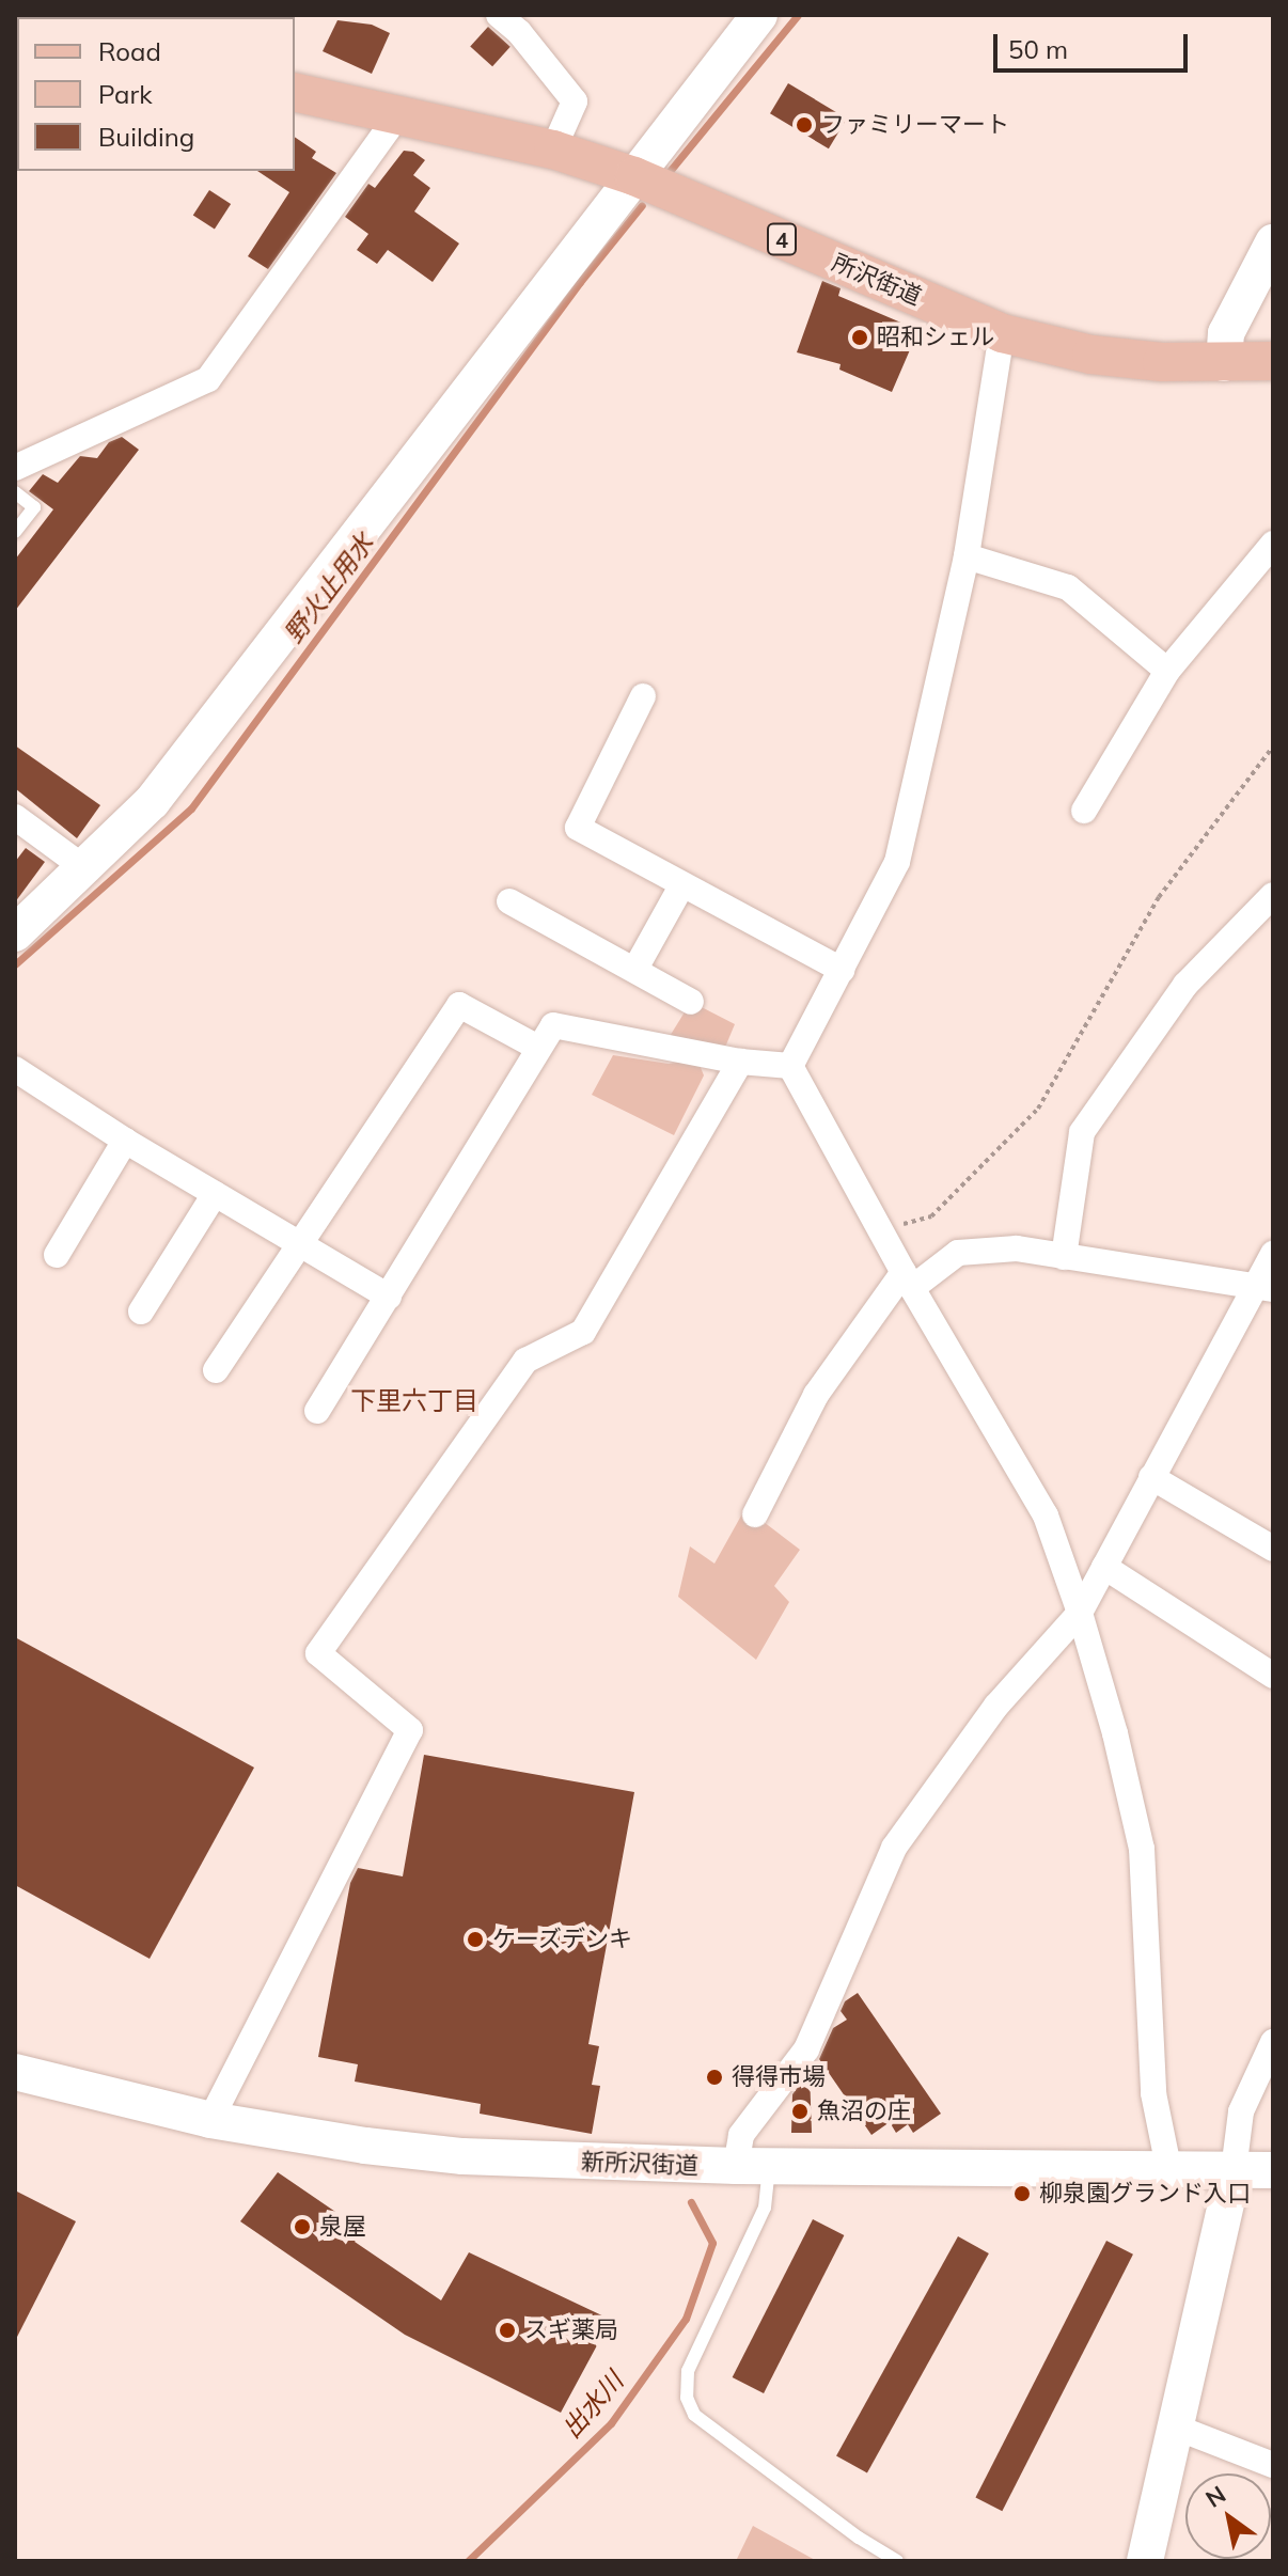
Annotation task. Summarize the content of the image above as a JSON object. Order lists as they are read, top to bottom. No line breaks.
{"streets":{"main road":["4","所沢街道"],"street":["新所沢街道"]},"districts":["下里六丁目"],"water":["野火止用水","出水川"],"places":["ファミリーマート","昭和シェル","ケーズデンキ","得得市場","魚沼の庄","柳泉園グランド入口","泉屋","スギ薬局"],"legend":["Road","Park","Building"],"scale_bar":"50 m","north":"top left"}
